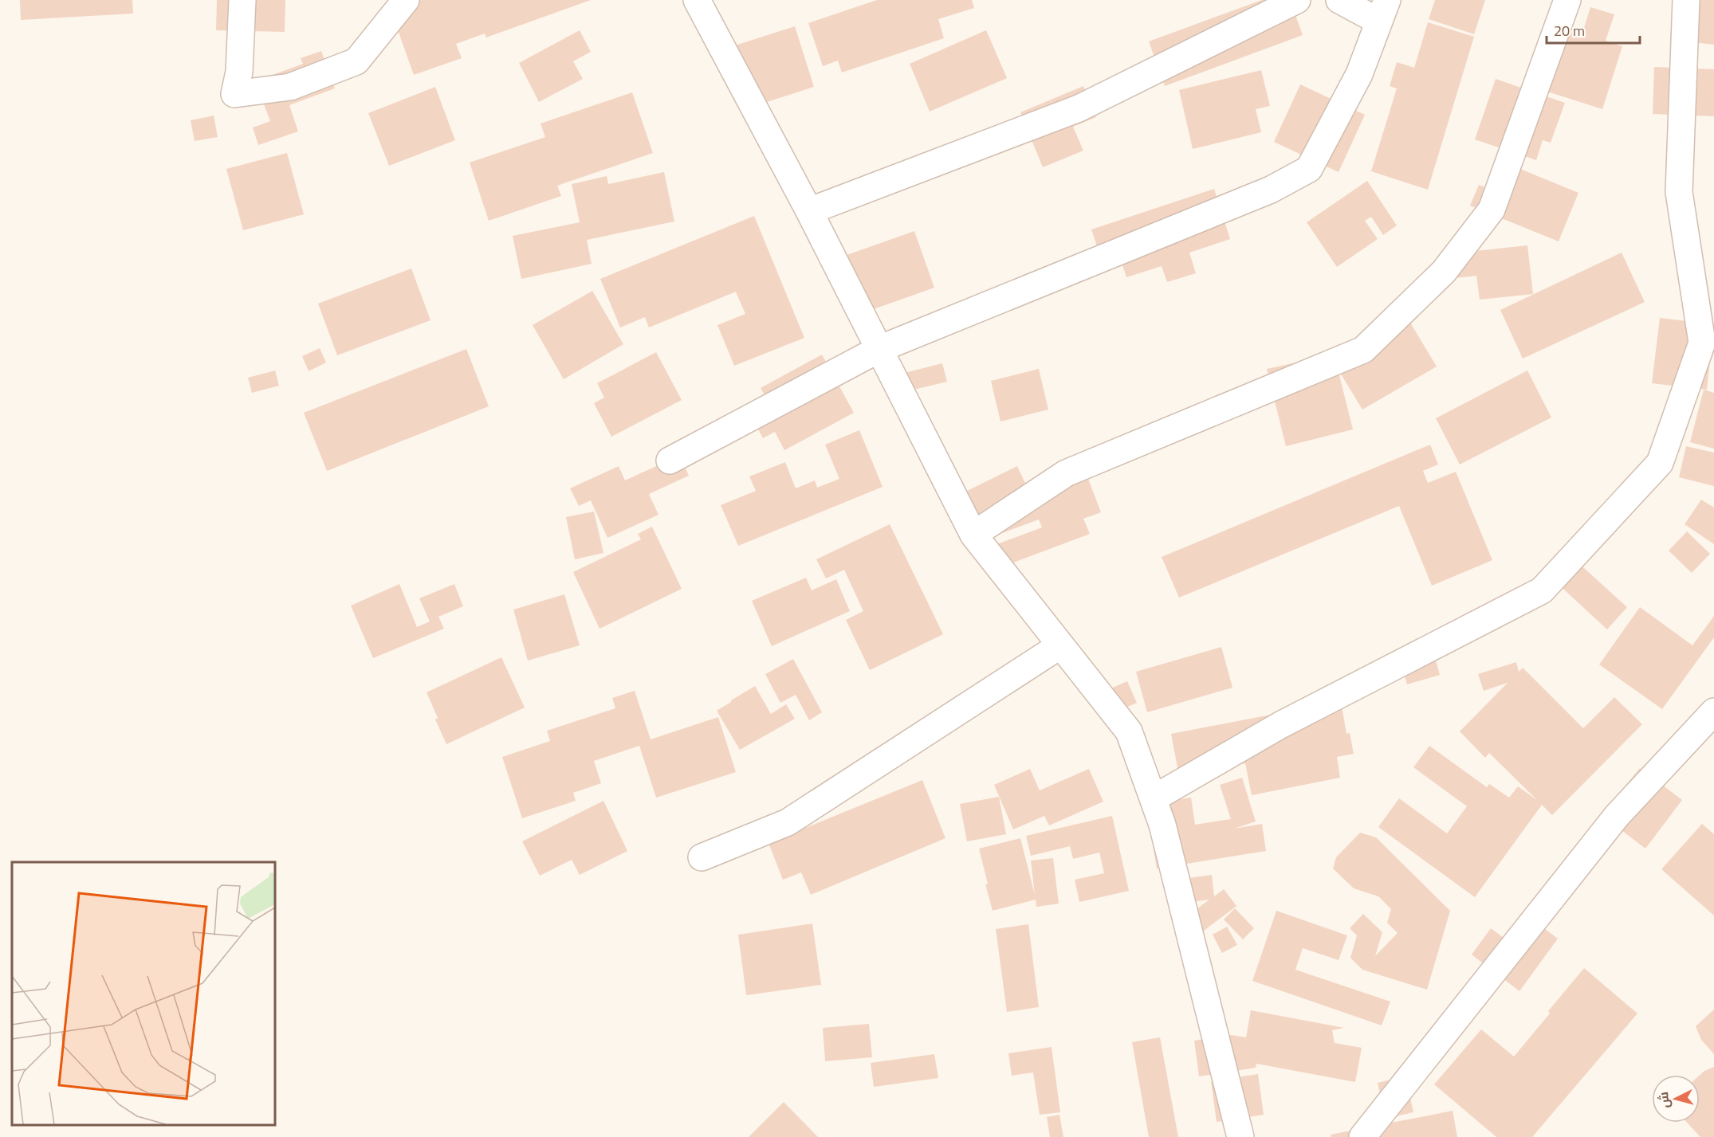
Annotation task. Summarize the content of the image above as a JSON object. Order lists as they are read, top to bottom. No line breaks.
{"scale_bar":"20 m","north":"left"}
